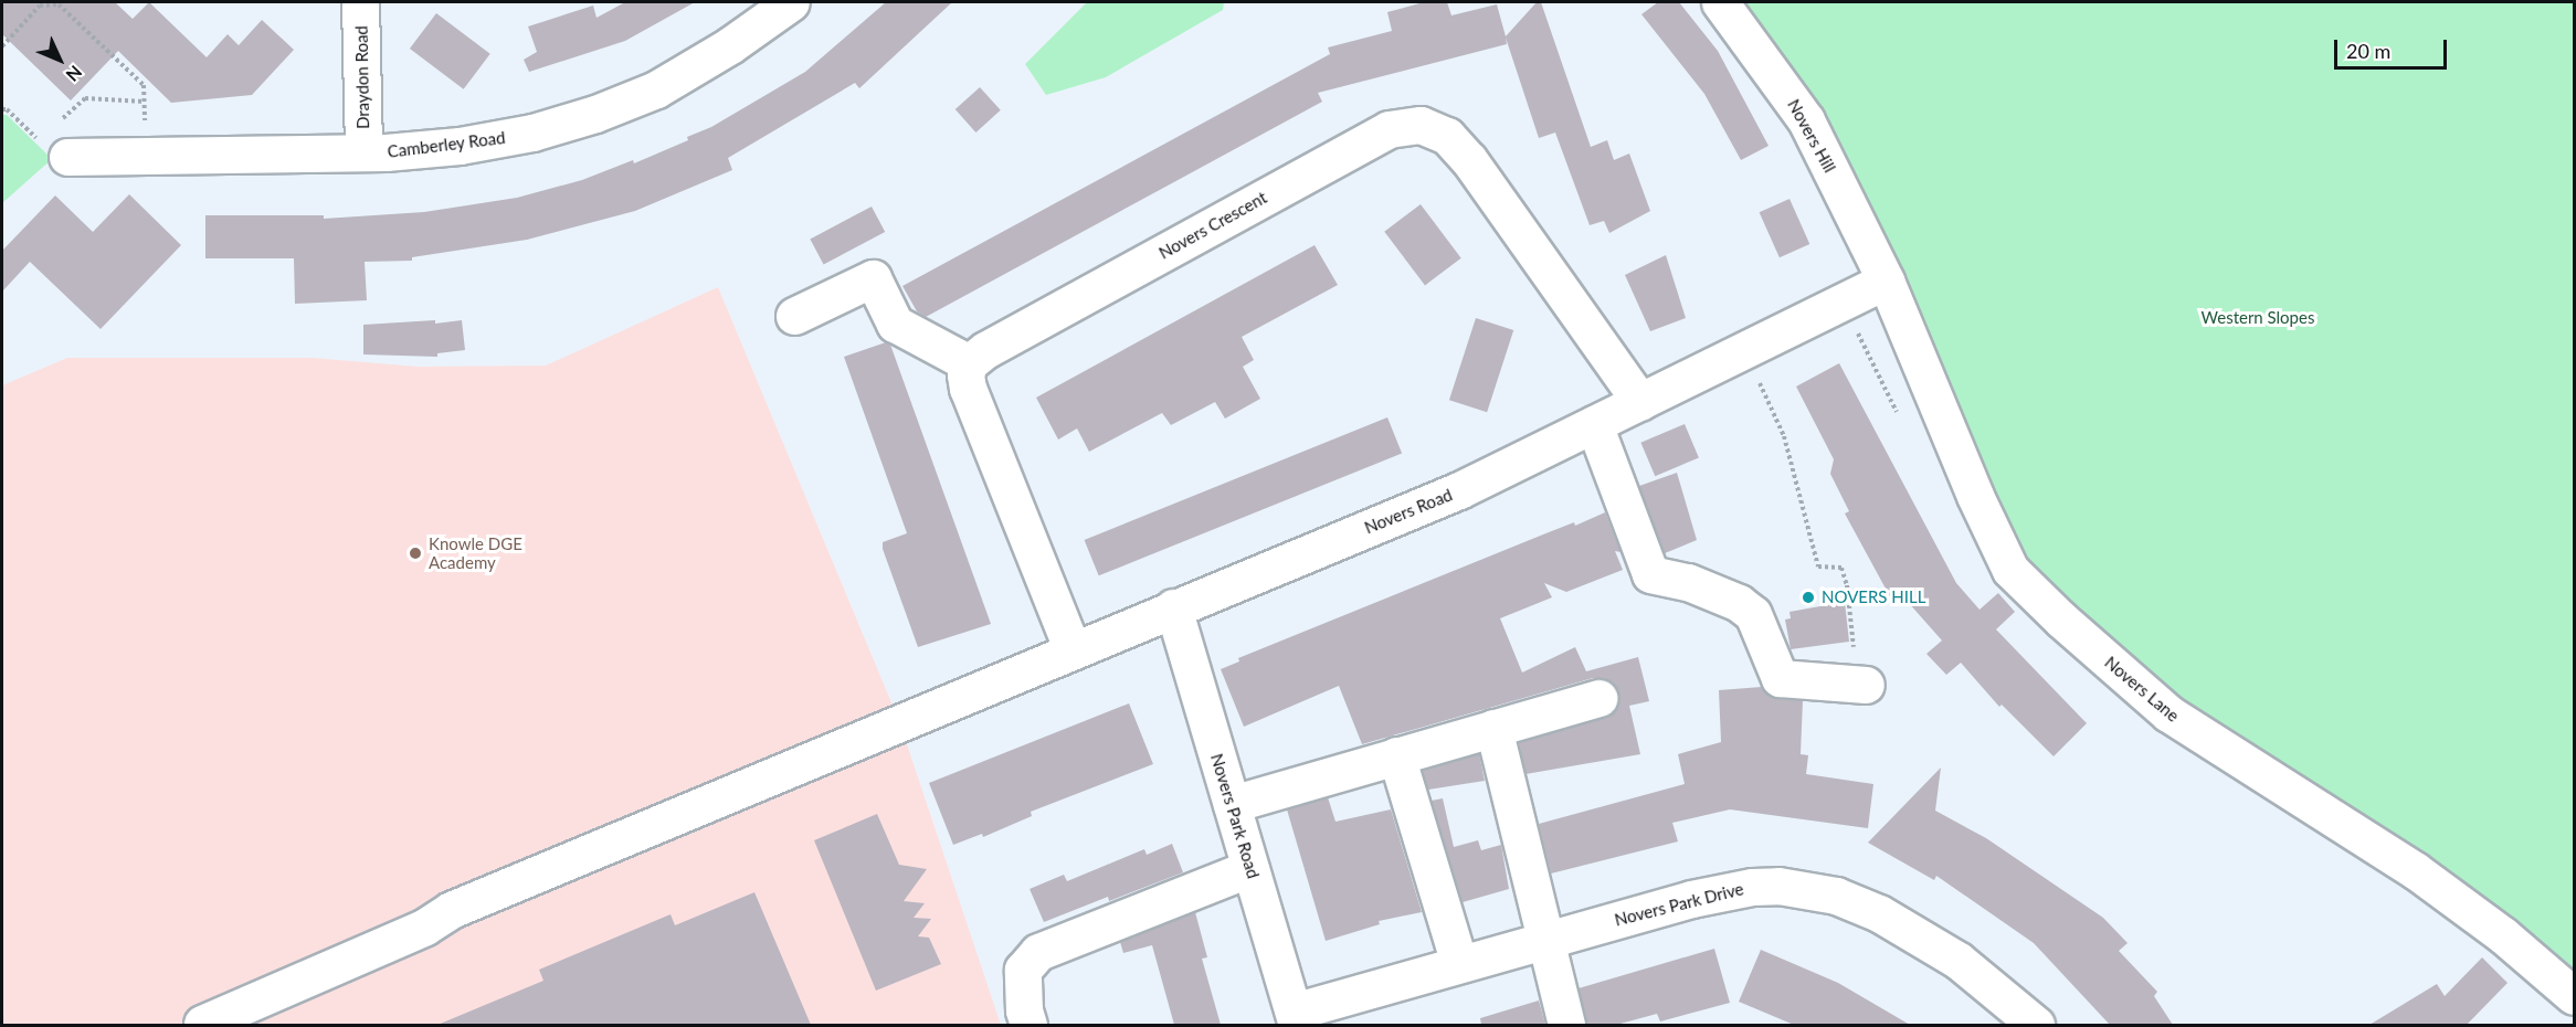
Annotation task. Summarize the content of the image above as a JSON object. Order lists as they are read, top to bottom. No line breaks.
{"streets":{"street":["Draydon Road","Novers Hill","Camberley Road","Novers Crescent","Novers Road","Novers Lane","Novers Park Road","Novers Park Drive"]},"crossings":[["Draydon Road","Camberley Road"],["Novers Hill","Novers Road"],["Novers Hill","Novers Lane"],["Novers Crescent","Novers Road"],["Novers Road","Novers Lane"],["Novers Road","Novers Park Road"],["Novers Park Road","Novers Park Drive"]],"parks":["Western Slopes"],"places":["Knowle DGE Academy","NOVERS HILL"],"scale_bar":"20 m","north":"bottom right"}
